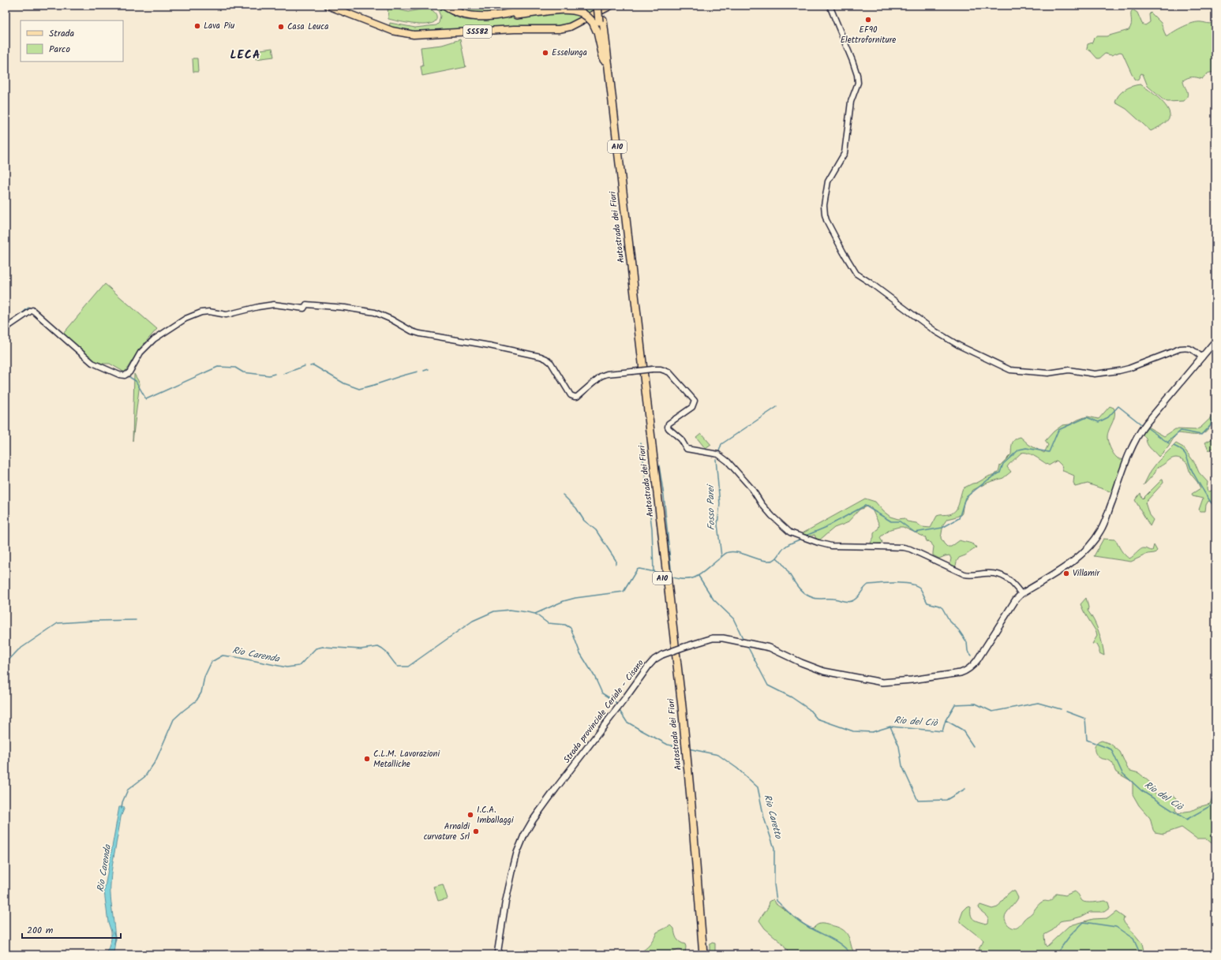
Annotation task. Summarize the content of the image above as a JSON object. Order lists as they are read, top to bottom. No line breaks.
{"streets":{"highway":["A10","Autostrada dei Fiori"],"main road":["SS582","Strada provinciale Ceriale - Cisano"]},"districts":["LECA"],"water":["Fosso Parei","Rio Carenda","Rio del Ciò","Rio Caretto"],"places":["EF90 Elettroforniture","Lava Piu","Casa Leuca","Esselunga","Villamir","C.L.M. Lavorazioni Metalliche","I.C.A. Imballaggi","Arnaldi curvature Srl"],"legend":["Strada","Parco"],"scale_bar":"200 m"}
